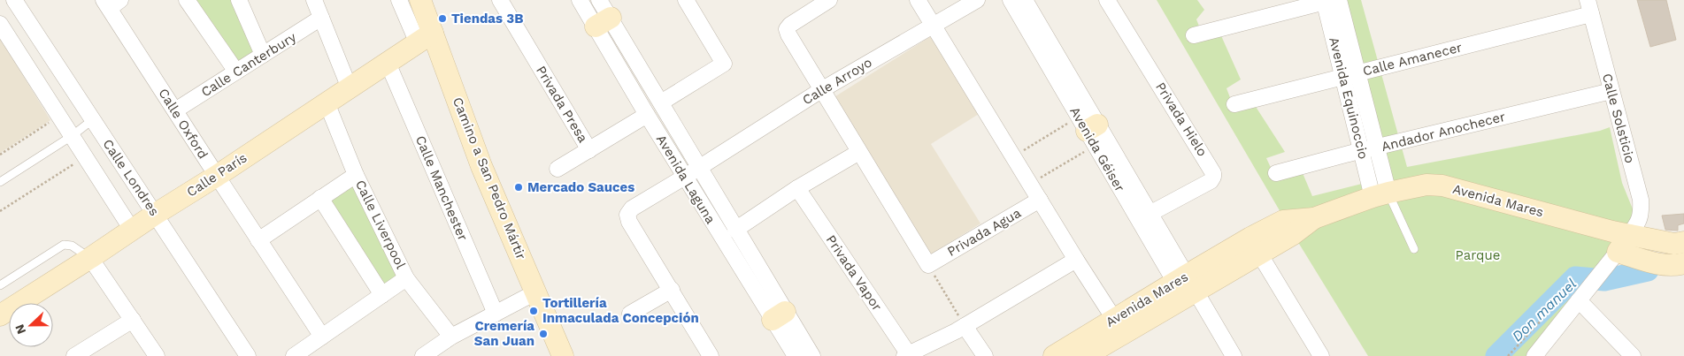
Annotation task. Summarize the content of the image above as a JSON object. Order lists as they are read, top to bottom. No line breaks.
{"streets":{"street":["Calle Amanecer","Calle Canterbury","Calle Arroyo","Avenida Equinoccio","Privada Presa","Calle Solsticio","Privada Hielo","Calle Oxford","Andador Anochecer","Avenida Géiser","Calle París","Calle Londres","Camino a San Pedro Mártir","Avenida Laguna","Calle Manchester","Avenida Mares","Calle Liverpool","Privada Agua","Privada Vapor"]},"crossings":[["Calle Amanecer","Avenida Equinoccio"],["Calle Amanecer","Calle Solsticio"],["Calle Canterbury","Calle Oxford"],["Calle Arroyo","Avenida Laguna"],["Avenida Equinoccio","Andador Anochecer"],["Avenida Equinoccio","Avenida Mares"],["Privada Presa","Avenida Laguna"],["Calle Solsticio","Andador Anochecer"],["Calle Solsticio","Avenida Mares"],["Privada Hielo","Avenida Géiser"],["Calle Oxford","Calle París"],["Avenida Géiser","Avenida Mares"],["Calle París","Calle Londres"],["Calle París","Camino a San Pedro Mártir"],["Calle París","Calle Manchester"],["Calle París","Calle Liverpool"]],"water":["Don manuel"],"parks":["Parque"],"places":["Tiendas 3B","Mercado Sauces","Tortillería Inmaculada Concepción","Cremería San Juan"],"north":"left"}
